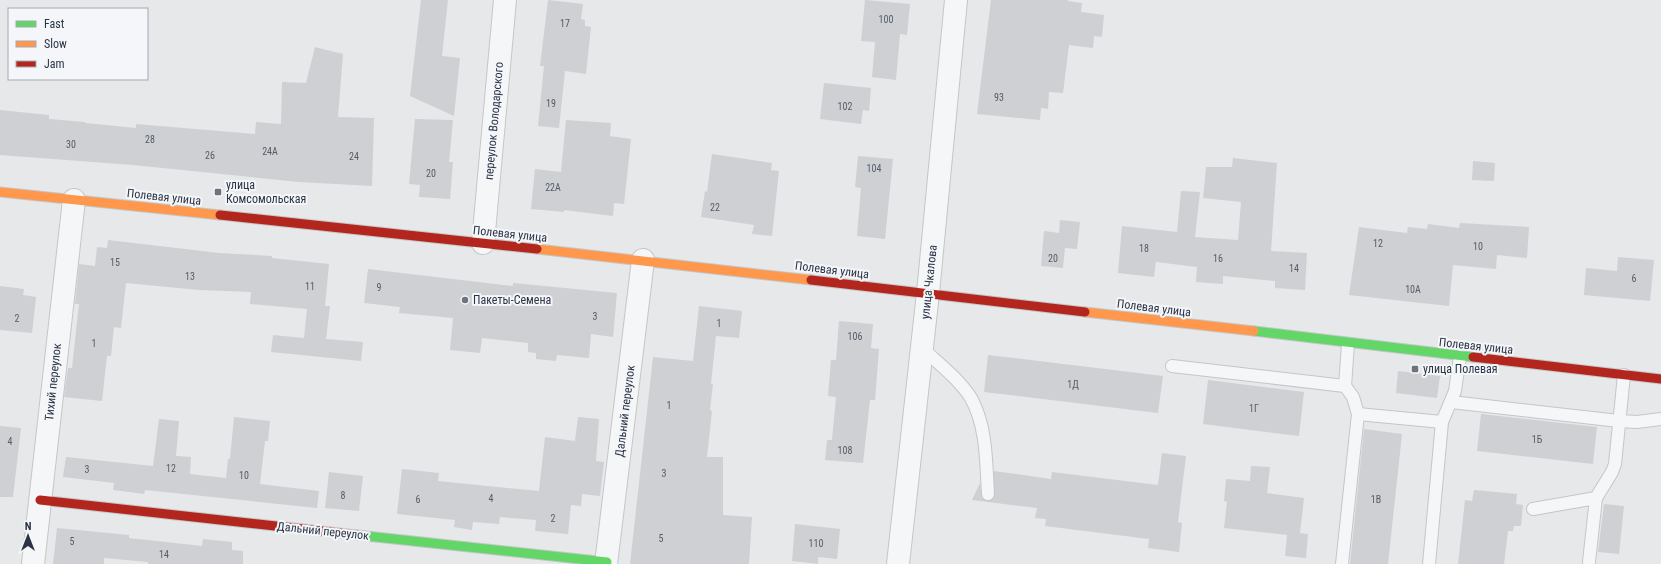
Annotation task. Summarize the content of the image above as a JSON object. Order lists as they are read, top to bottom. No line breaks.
{"streets":{"main road":["Полевая улица","Дальний переулок"],"street":["переулок Володарского","улица Чкалова","Тихий переулок"]},"crossings":[["переулок Володарского","Полевая улица"],["Полевая улица","улица Чкалова"],["Полевая улица","Тихий переулок"],["Полевая улица","Дальний переулок"],["Тихий переулок","Дальний переулок"]],"places":{"transit":["улица Комсомольская","улица Полевая"],"other":["Пакеты-Семена"]},"house_numbers":["100","17","93","19","102","28","30","24А","26","24","104","20","22А","22","12","10","18","20","16","15","14","13","6","11","9","10А","3","2","1","106","1","1Д","1","1Г","1Б","4","108","12","3","3","10","8","4","6","1В","2","5","5","110","14"],"legend":["Fast","Slow","Jam"],"north":"top"}
